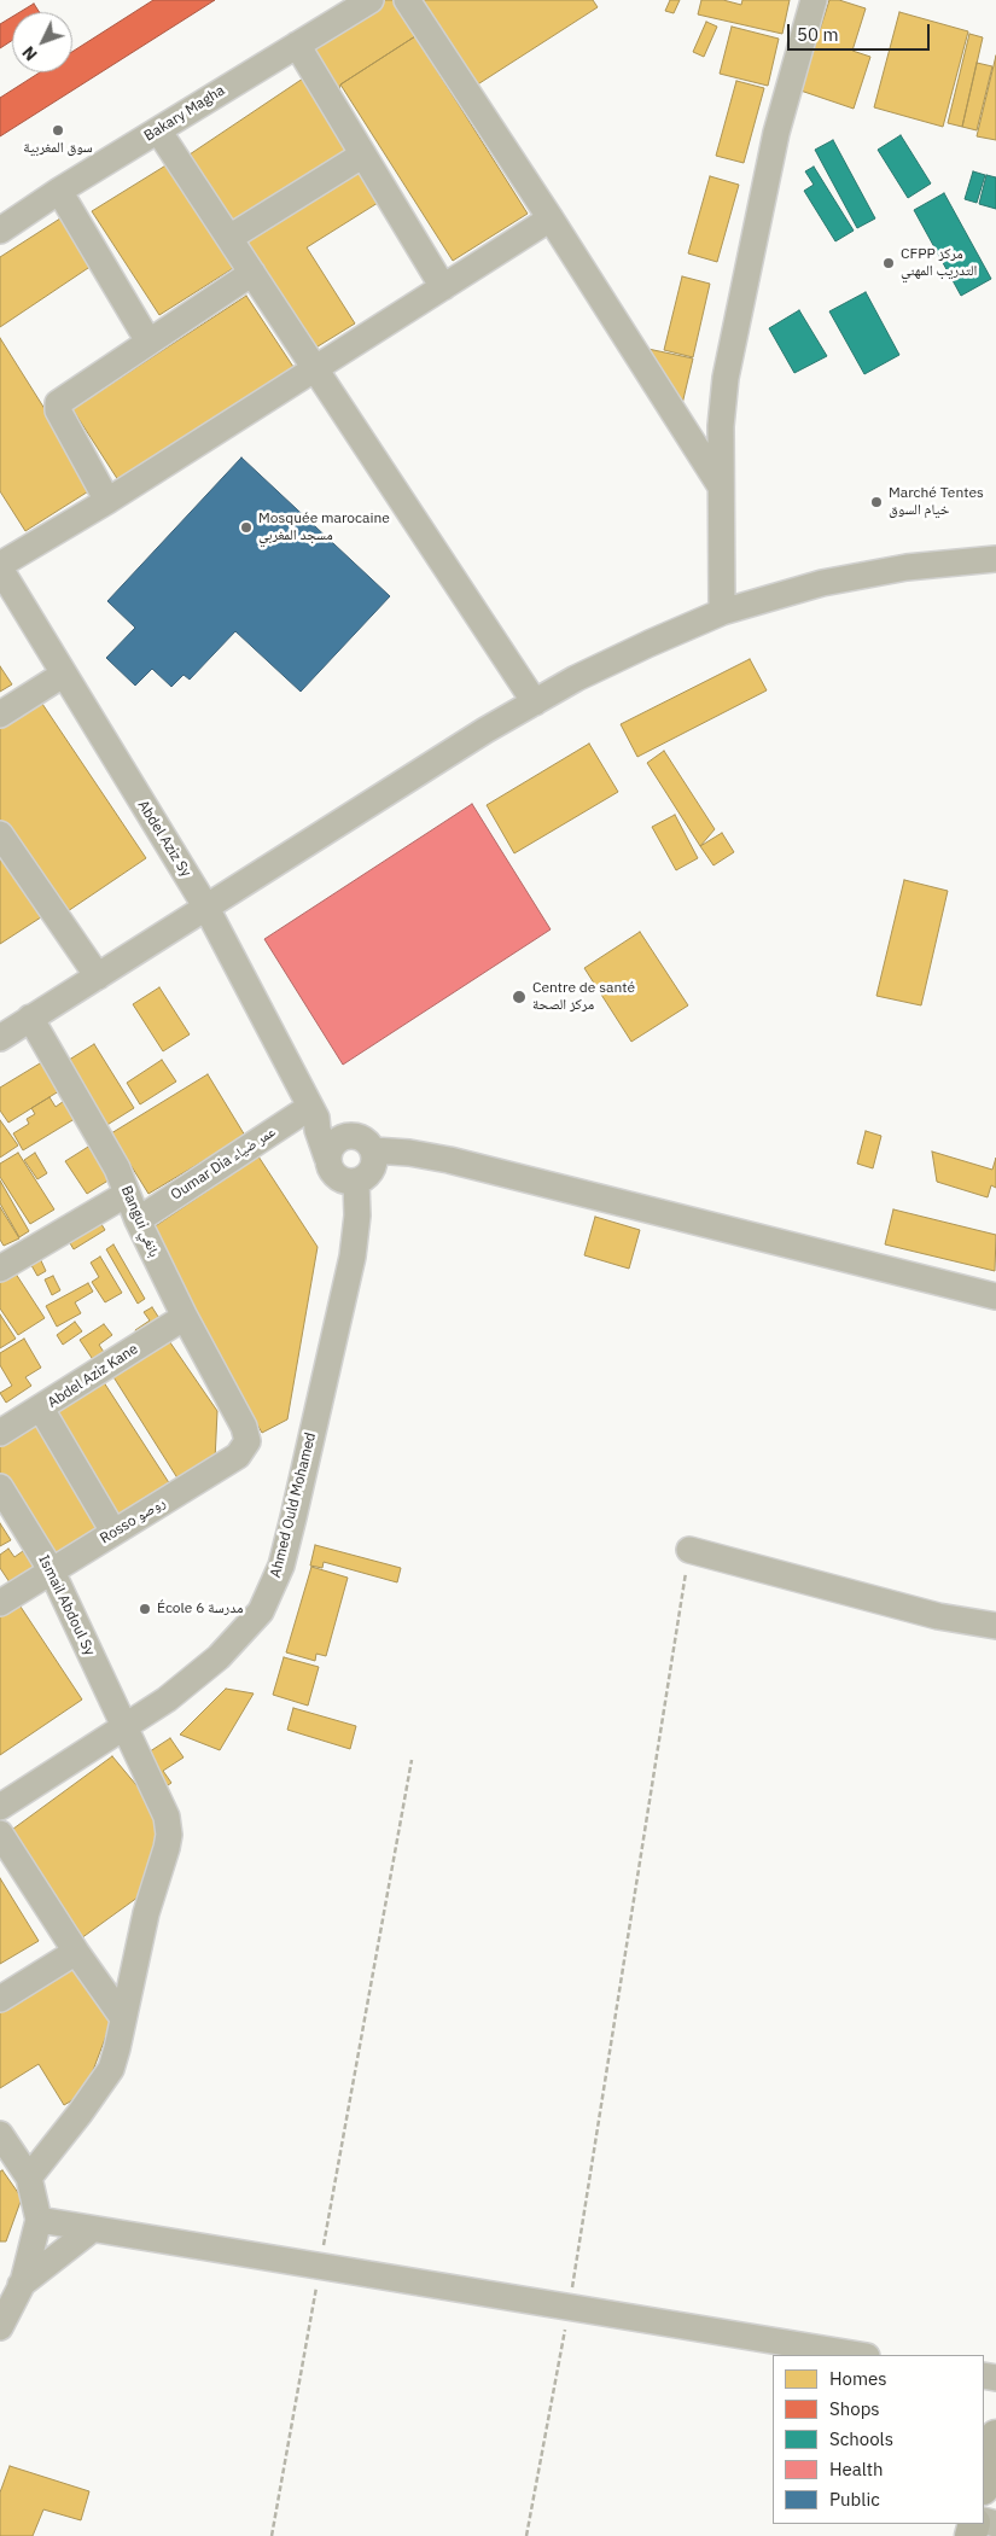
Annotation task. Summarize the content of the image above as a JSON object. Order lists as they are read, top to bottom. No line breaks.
{"streets":{"street":["Bakary Magha","Abdel Aziz Sy","Oumar Dia عمر ضياء","Bangui بانغي","Abdel Aziz Kane","Ahmed Ould Mohamed","Rosso روصو","Ismail Abdoul Sy"]},"crossings":[["Abdel Aziz Sy","Oumar Dia عمر ضياء"],["Abdel Aziz Sy","Ahmed Ould Mohamed"],["Oumar Dia عمر ضياء","Bangui بانغي"],["Bangui بانغي","Abdel Aziz Kane"],["Bangui بانغي","Rosso روصو"],["Ahmed Ould Mohamed","Ismail Abdoul Sy"],["Rosso روصو","Ismail Abdoul Sy"]],"places":["سوق المغربية","CFPP مركز التدريب المهني","Marché Tentes خيام السوق","Mosquée marocaine مسجد المغربي","Centre de santé مركز الصحة","École 6 مدرسة"],"legend":["Homes","Shops","Schools","Health","Public"],"scale_bar":"50 m","north":"bottom left"}
